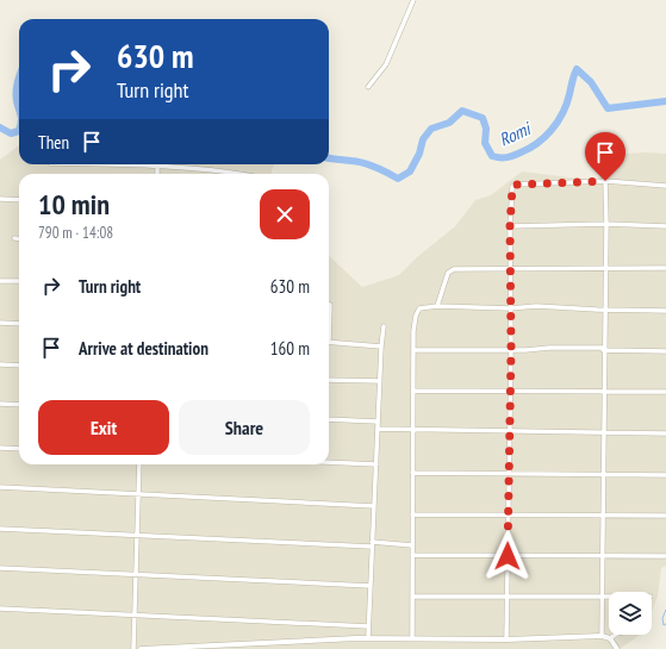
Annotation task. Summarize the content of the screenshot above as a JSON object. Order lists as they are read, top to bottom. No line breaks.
{"water":["Romi"],"page":{"turn":["630 m","Turn right"],"then":"Then","heading":["10 min","790 m · 14:08"],"list":[{"name":"Turn right","value":"630 m"},{"name":"Arrive at destination","value":"160 m"}],"buttons":["Exit","Share"]}}
